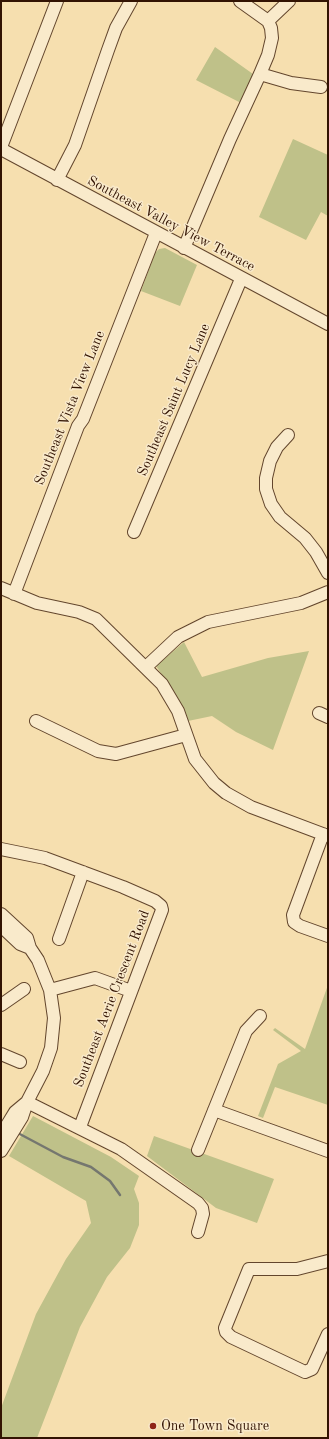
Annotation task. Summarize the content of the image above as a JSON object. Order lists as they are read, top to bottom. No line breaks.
{"streets":{"street":["Southeast Valley View Terrace","Southeast Saint Lucy Lane","Southeast Vista View Lane","Southeast Aerie Crescent Road"]},"crossings":[["Southeast Valley View Terrace","Southeast Saint Lucy Lane"],["Southeast Valley View Terrace","Southeast Vista View Lane"]],"places":["One Town Square"]}
